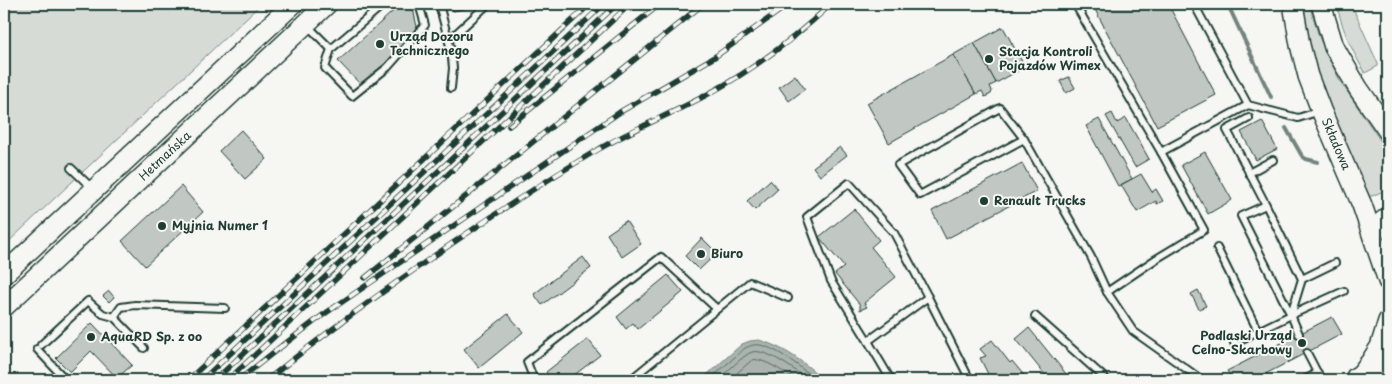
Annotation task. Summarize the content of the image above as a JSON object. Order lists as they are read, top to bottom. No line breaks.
{"streets":{"main road":["Składowa","Hetmańska"]},"places":["Urząd Dozoru Technicznego","Stacja Kontroli Pojazdów Wimex","Renault Trucks","Myjnia Numer 1","Biuro","AquaRD Sp. z oo","Podlaski Urząd Celno-Skarbowy"]}
